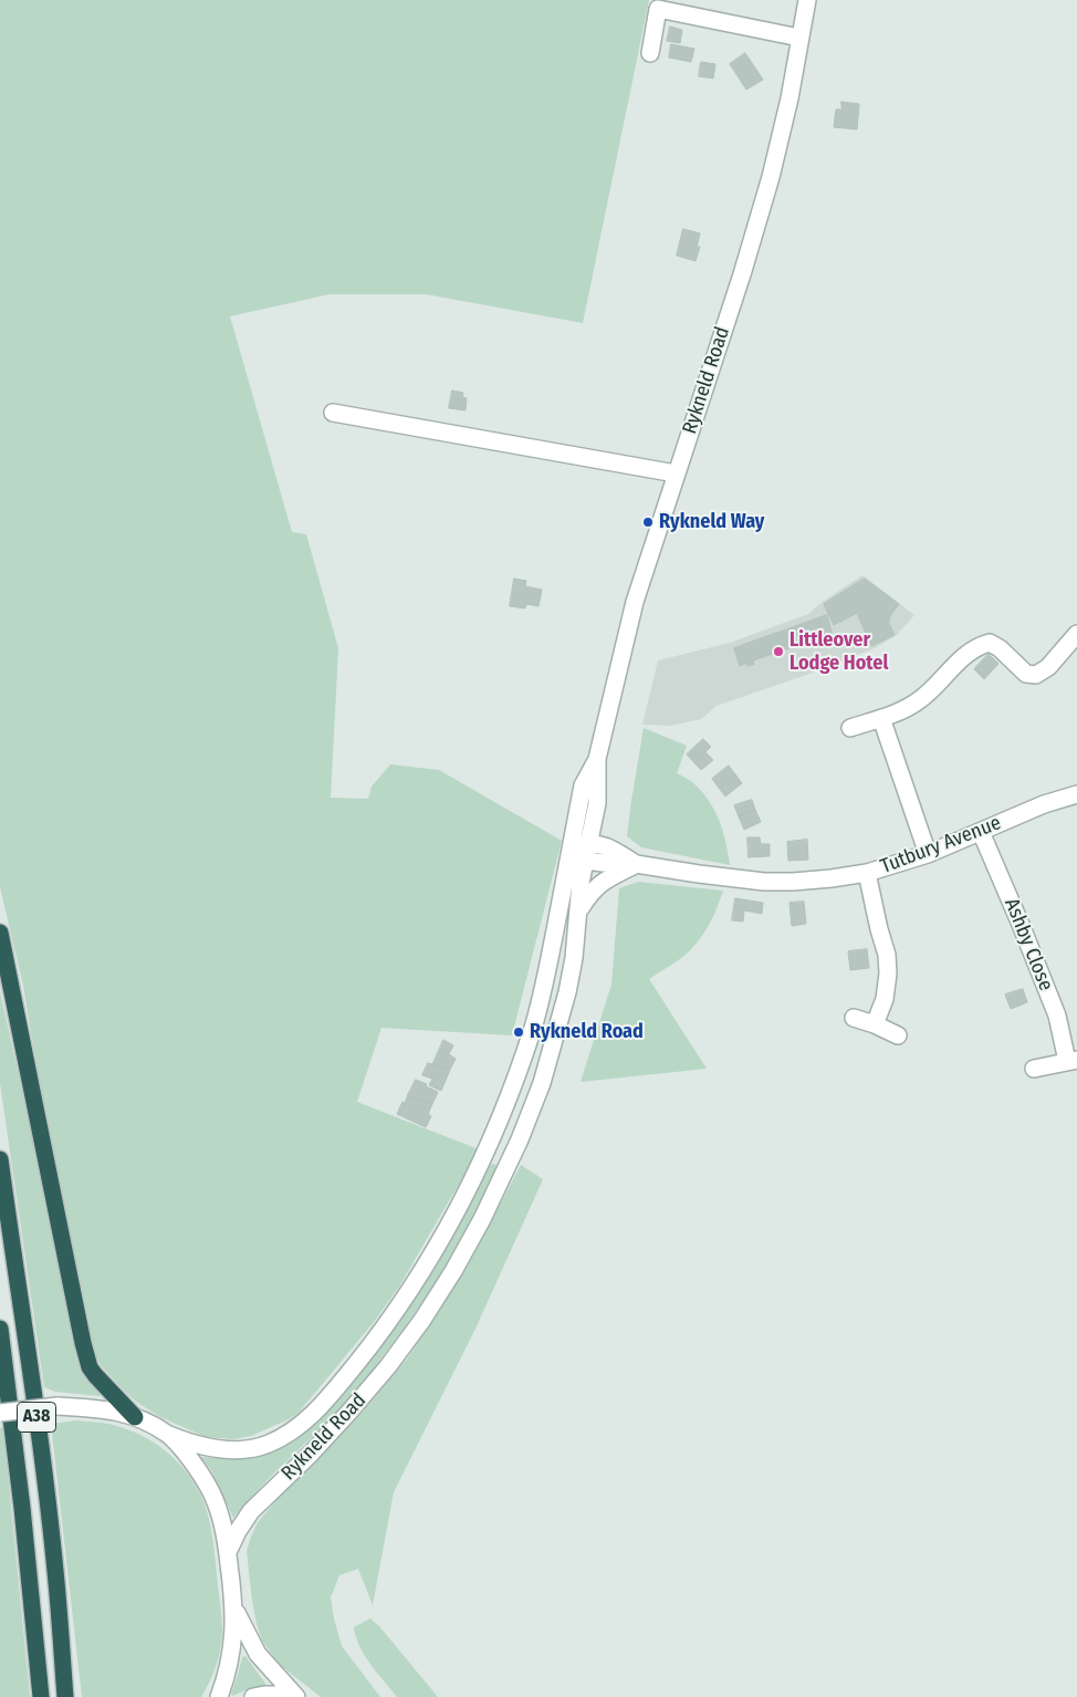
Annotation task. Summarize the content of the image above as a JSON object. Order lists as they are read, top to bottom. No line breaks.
{"streets":{"highway":["A38"],"street":["Rykneld Road","Tutbury Avenue","Ashby Close"]},"crossings":[["Rykneld Road","Tutbury Avenue"],["Tutbury Avenue","Ashby Close"]],"places":["Rykneld Way","Littleover Lodge Hotel","Rykneld Road"]}
